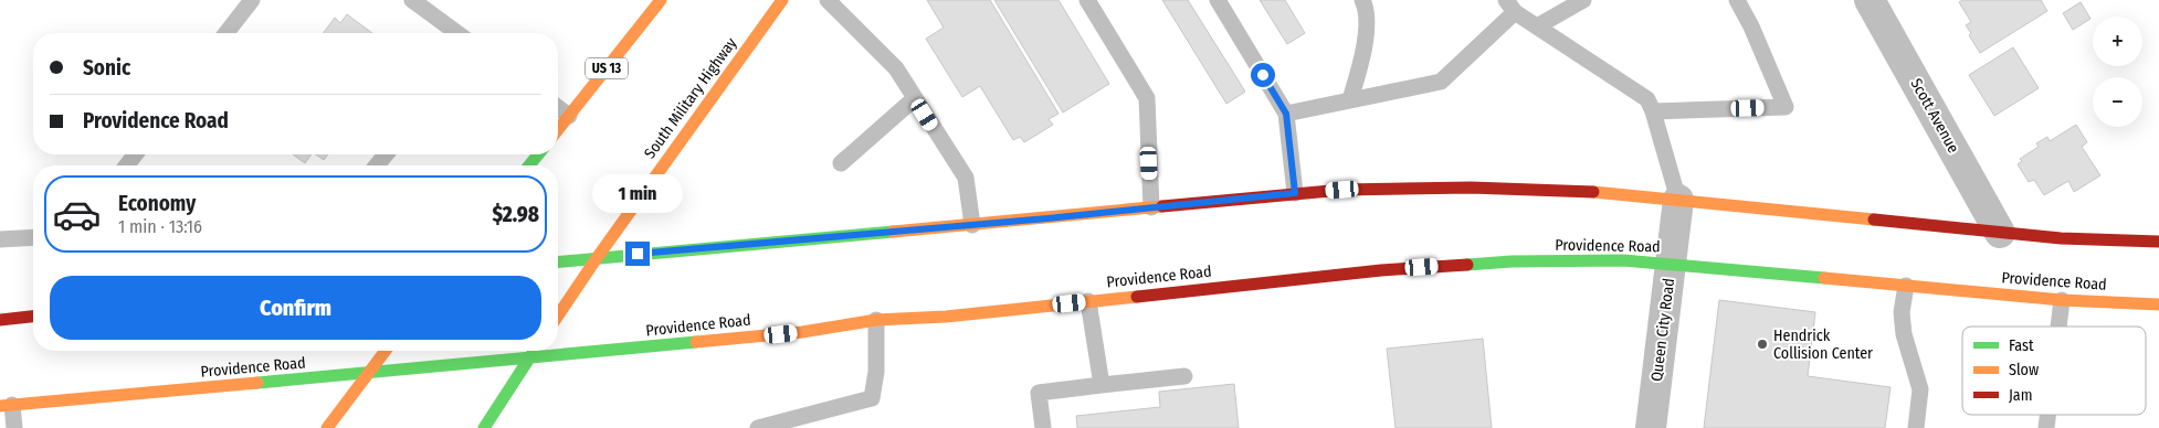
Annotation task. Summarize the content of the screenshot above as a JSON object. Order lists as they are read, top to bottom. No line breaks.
{"streets":{"main road":["US 13","South Military Highway","Providence Road"],"street":["Scott Avenue","Queen City Road"]},"crossings":[["Providence Road","Queen City Road"]],"places":["Hendrick Collision Center"],"legend":["Fast","Slow","Jam"],"page":{"map_buttons":["+","−"],"banner":["Sonic","Providence Road"],"bubble":"1 min","list":[{"name":"Economy","note":"1 min · 13:16","value":"$2.98"}],"buttons":"Confirm"}}
